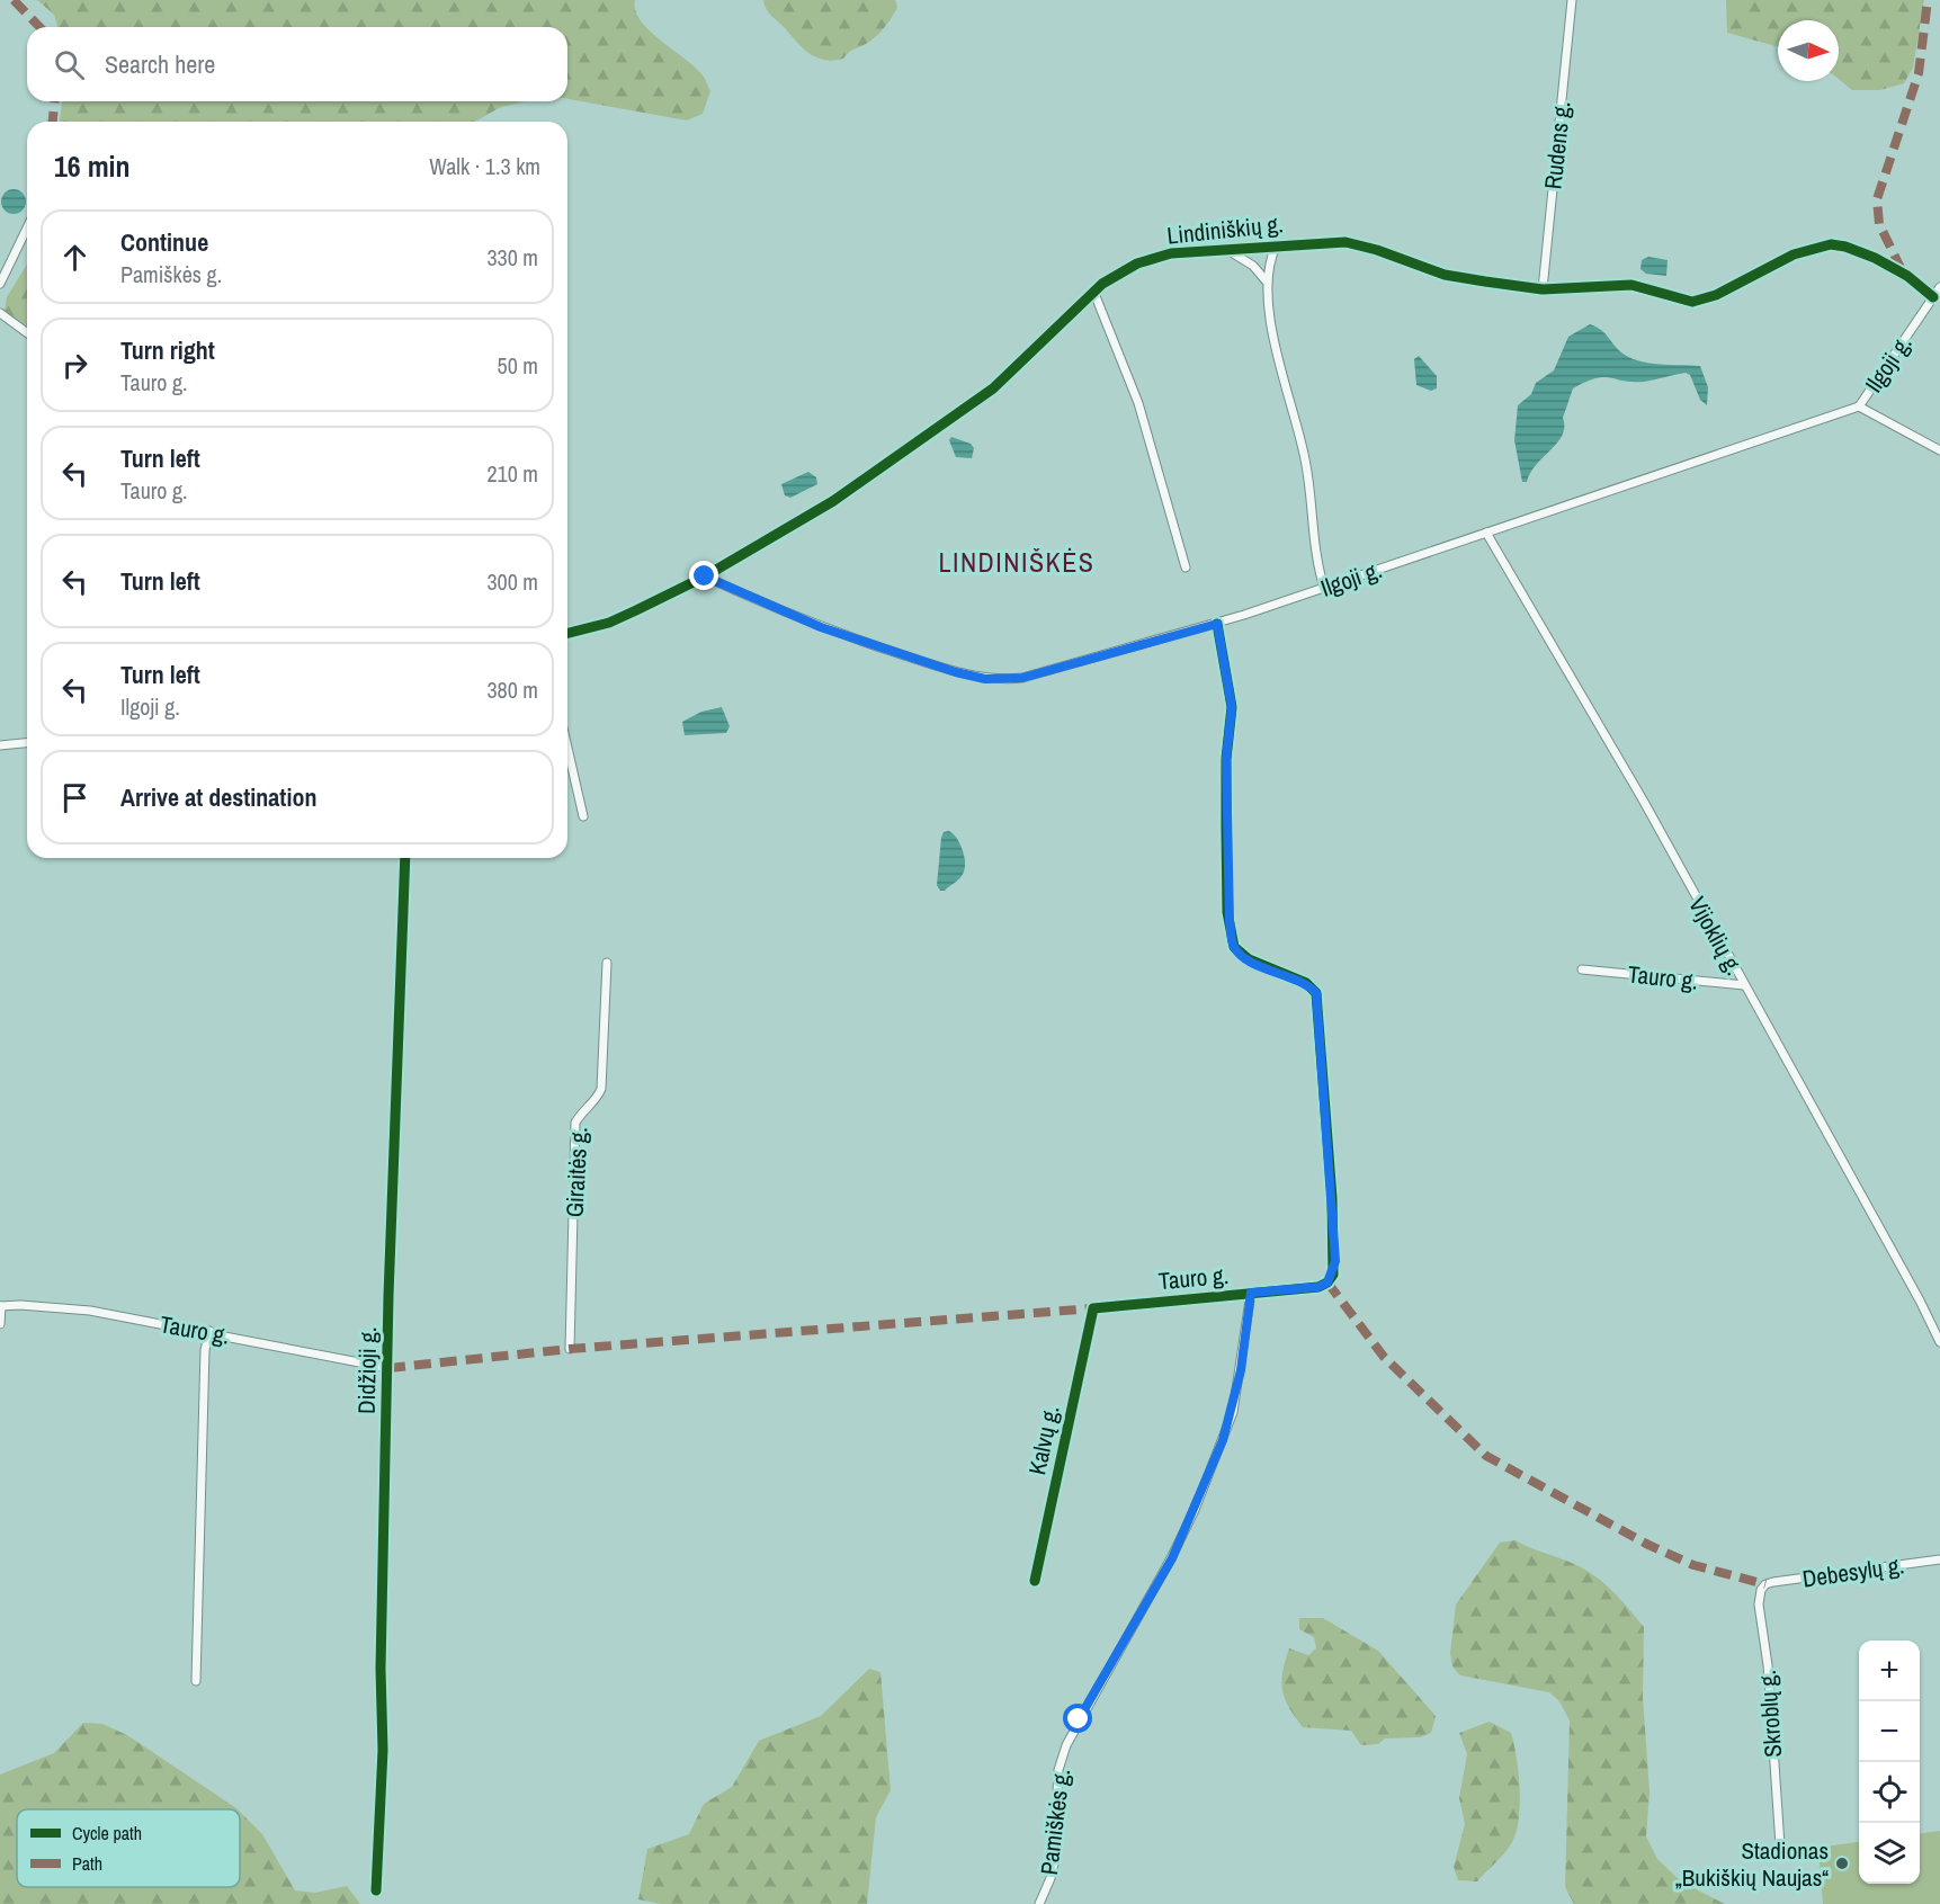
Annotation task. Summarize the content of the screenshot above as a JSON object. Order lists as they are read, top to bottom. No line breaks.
{"streets":{"street":["Rudens g.","Lindiniškių g.","Ilgoji g.","Vijoklių g.","Tauro g.","Giraitės g.","Didžioji g.","Kalvų g.","Debesylų g.","Skroblų g.","Pamiškės g."]},"crossings":[["Rudens g.","Lindiniškių g."],["Lindiniškių g.","Ilgoji g."],["Ilgoji g.","Vijoklių g."],["Ilgoji g.","Tauro g."],["Vijoklių g.","Tauro g."],["Tauro g.","Didžioji g."],["Tauro g.","Kalvų g."],["Tauro g.","Pamiškės g."],["Debesylų g.","Skroblų g."]],"districts":["LINDINIŠKĖS"],"places":["Stadionas „Bukiškių Naujas“"],"legend":["Cycle path","Path"],"north":"right","page":{"search":"Search here","heading":["16 min","Walk · 1.3 km"],"list":[["Continue","Pamiškės g.","330 m"],["Turn right","Tauro g.","50 m"],["Turn left","Tauro g.","210 m"],["Turn left","300 m"],["Turn left","Ilgoji g.","380 m"],"Arrive at destination"],"map_buttons":["+","−"]}}
